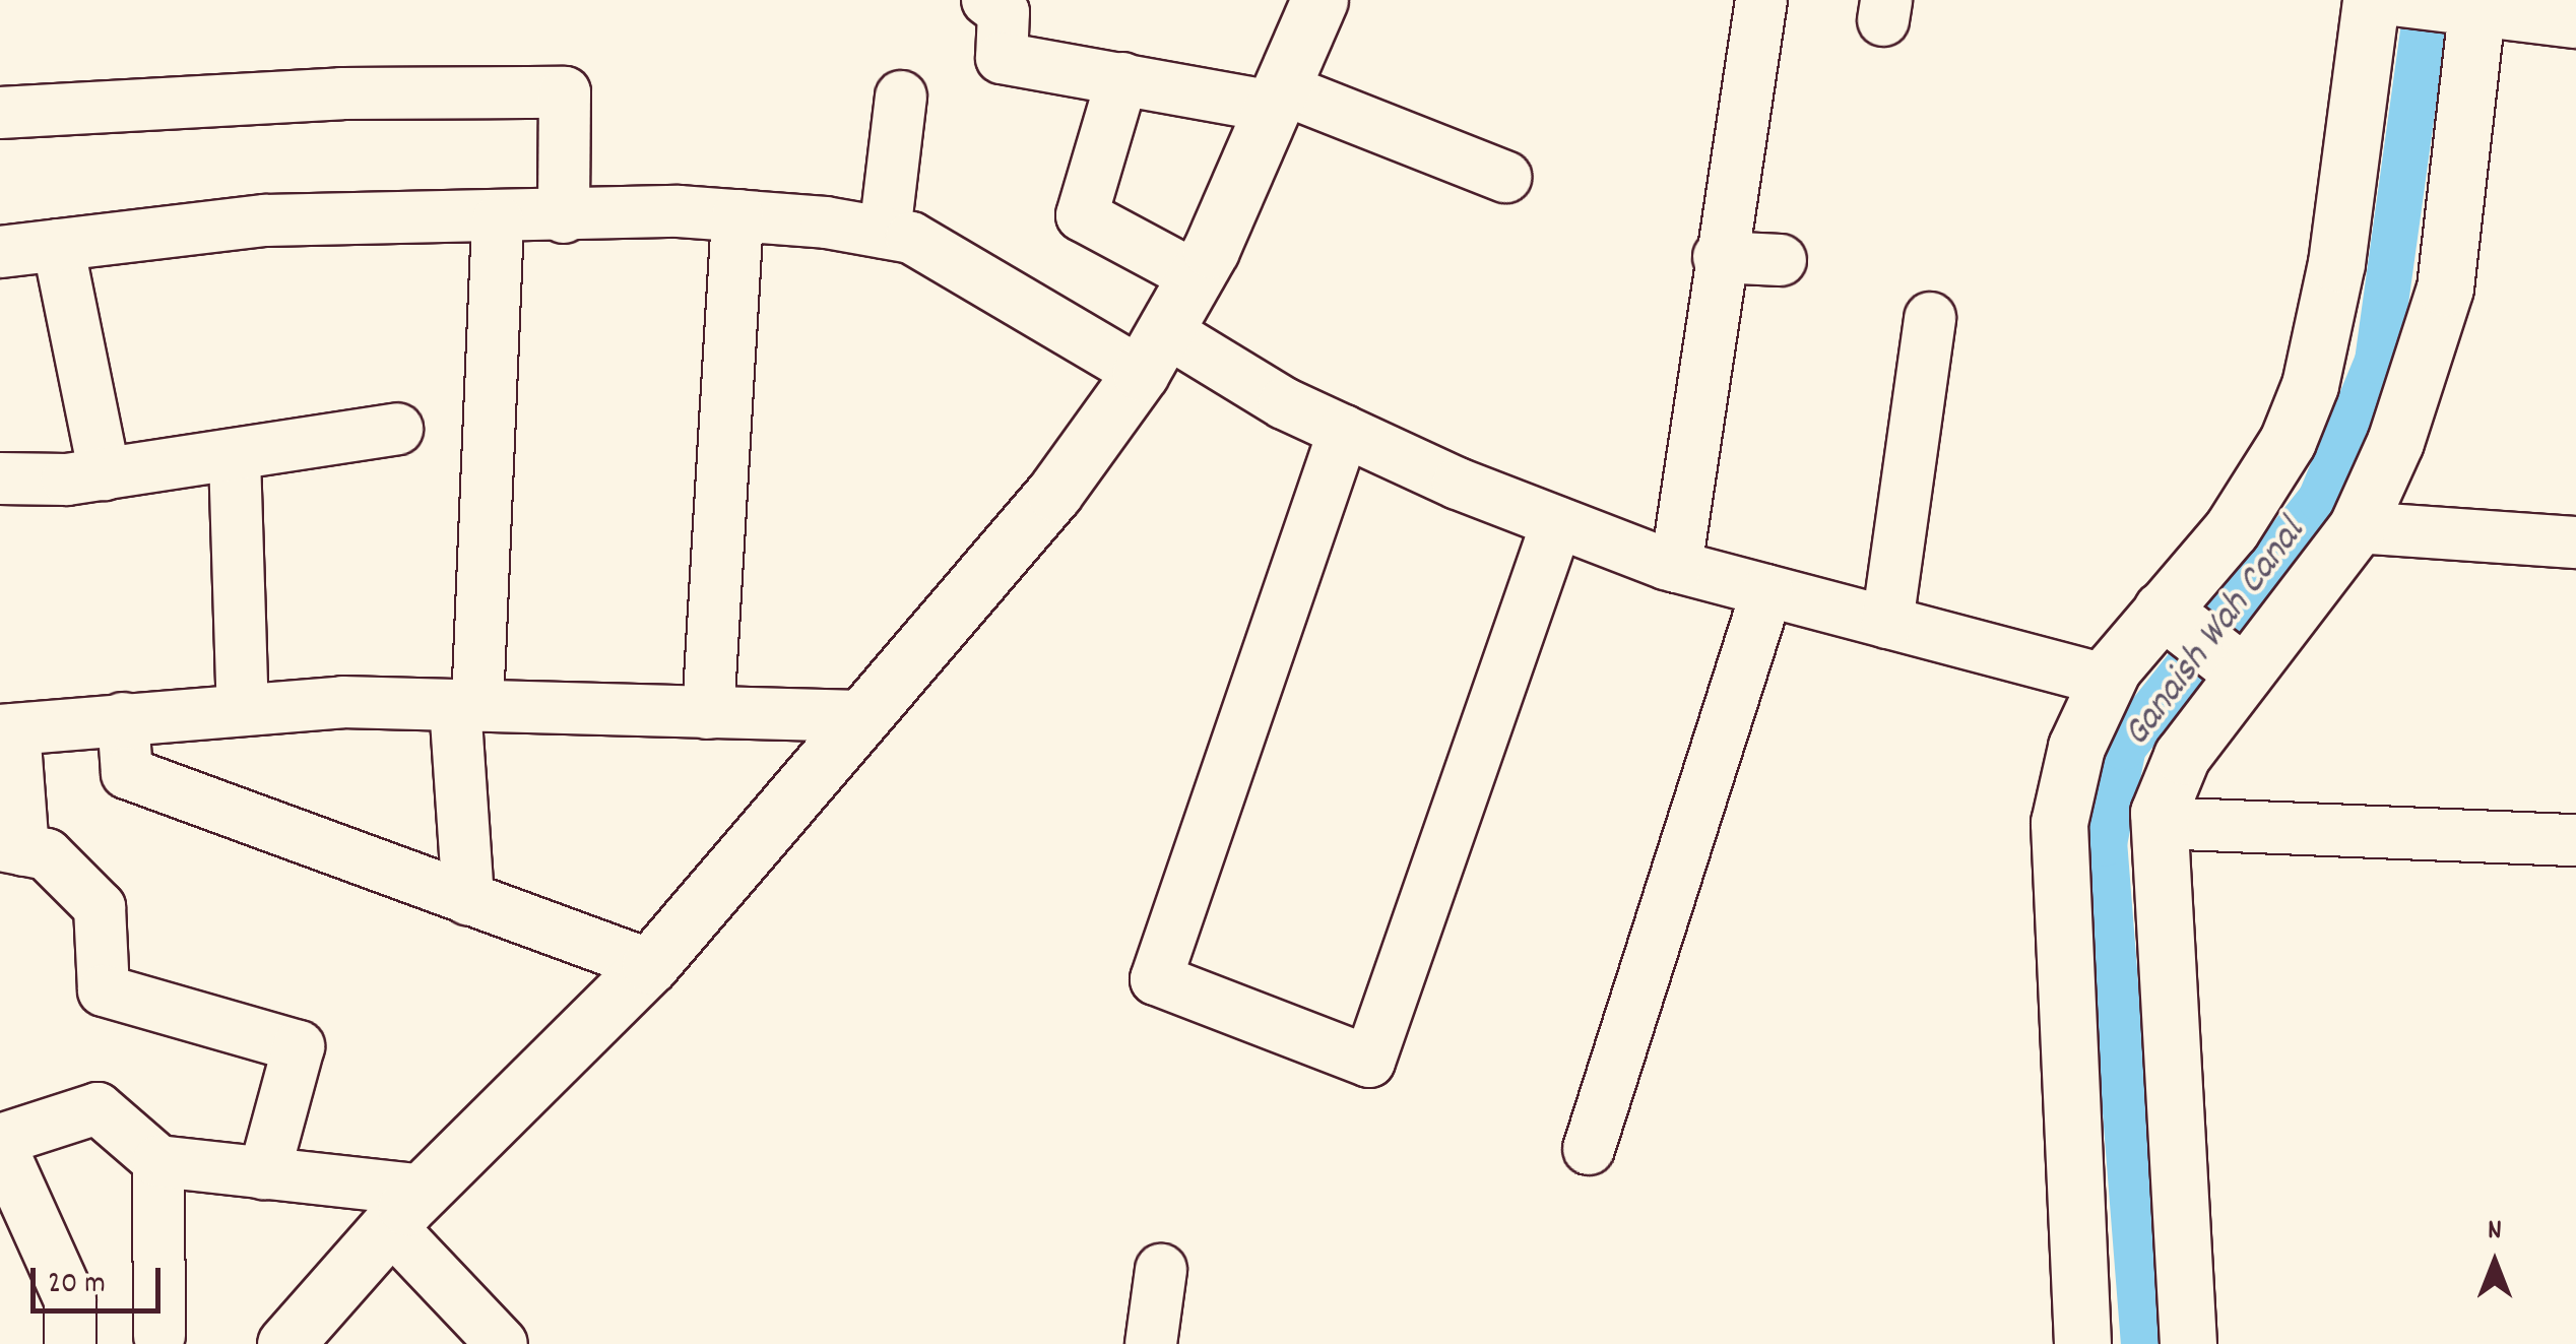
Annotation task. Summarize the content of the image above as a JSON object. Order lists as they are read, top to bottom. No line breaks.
{"water":["Ganaish Wah Canal"],"scale_bar":"20 m","north":"top"}
